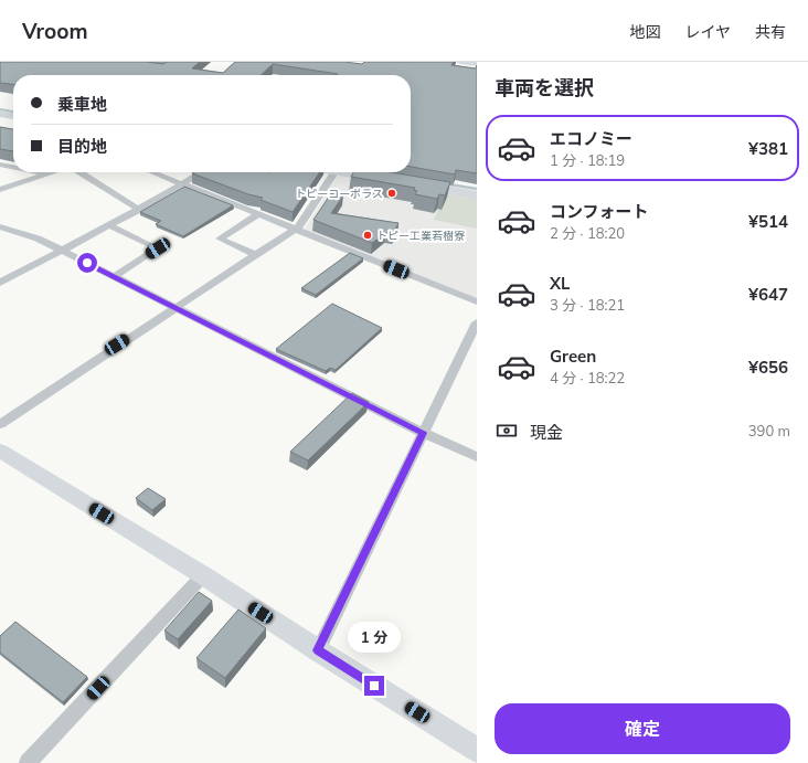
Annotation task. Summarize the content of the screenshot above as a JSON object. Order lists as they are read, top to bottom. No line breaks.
{"places":["トピーコーポラス","トピー工業若樹寮"],"page":{"header":"Vroom","nav":["地図","レイヤ","共有"],"heading":"車両を選択","banner":["乗車地","目的地"],"list":[{"name":"エコノミー","note":"1 分 · 18:19","value":"¥381"},{"name":"コンフォート","note":"2 分 · 18:20","value":"¥514"},{"name":"XL","note":"3 分 · 18:21","value":"¥647"},{"name":"Green","note":"4 分 · 18:22","value":"¥656"}],"pay":["現金","390 m"],"bubble":"1 分","buttons":"確定"}}
